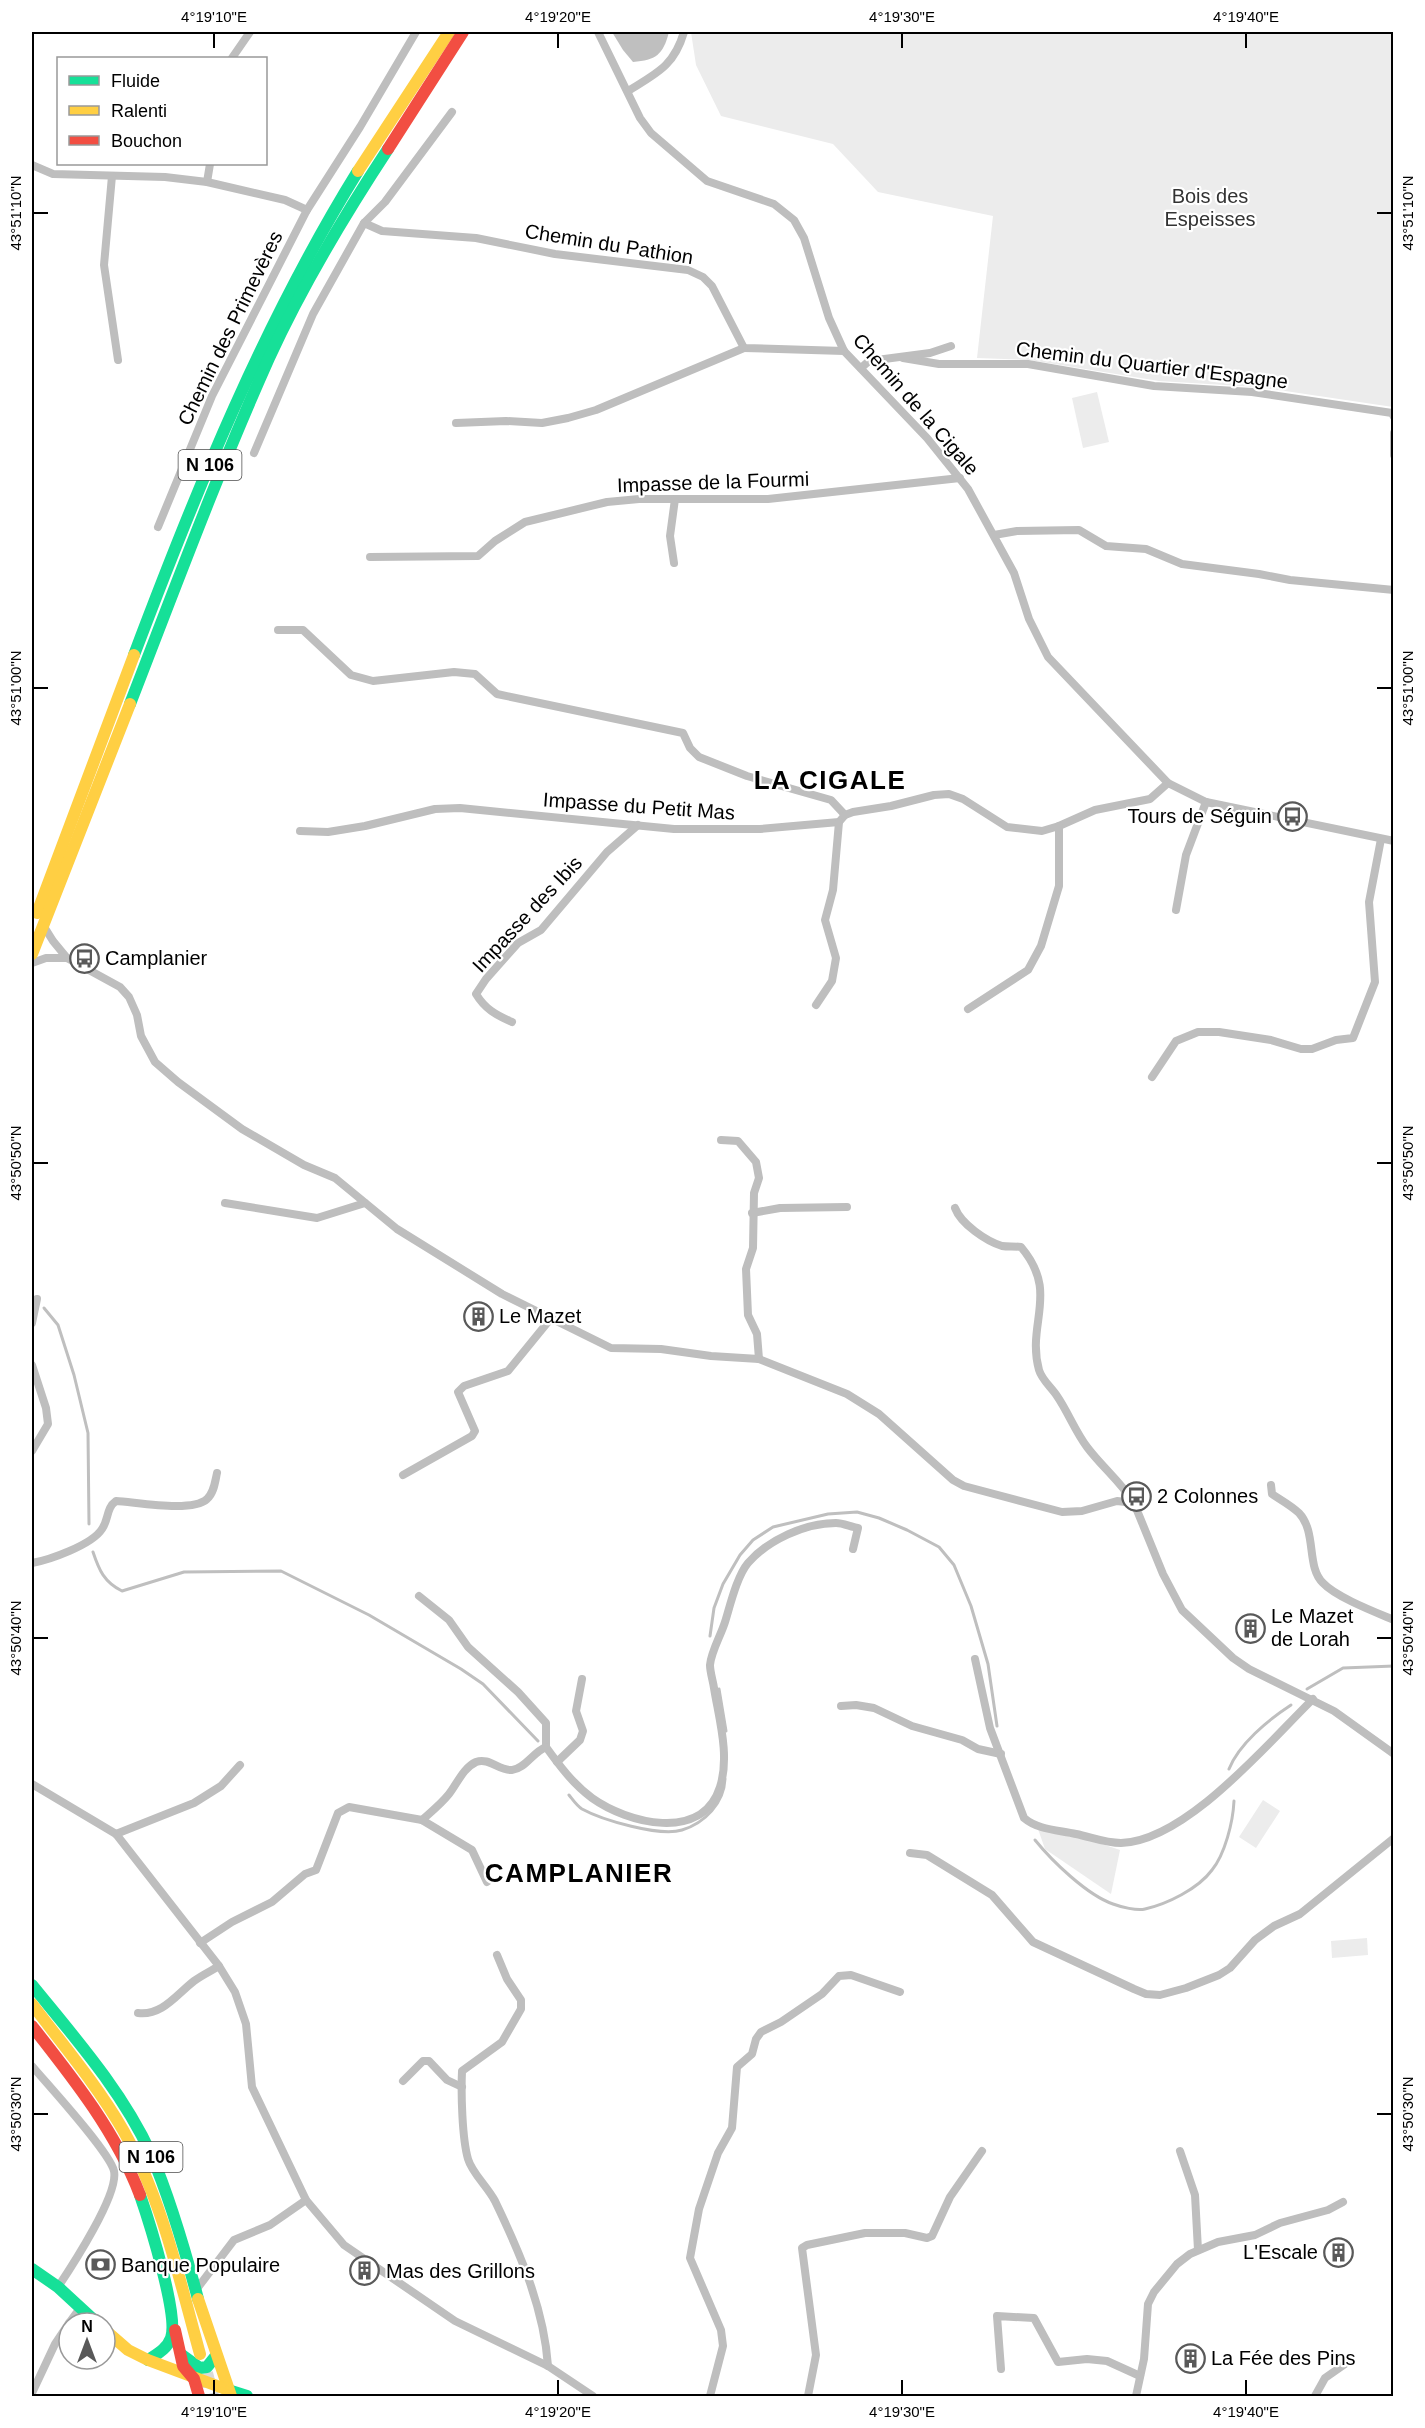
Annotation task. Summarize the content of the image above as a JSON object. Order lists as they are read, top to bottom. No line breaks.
{"streets":{"main road":["N 106"],"street":["Chemin du Pathion","Chemin des Primevères","Chemin du Quartier d'Espagne","Chemin de la Cigale","Impasse de la Fourmi","Impasse du Petit Mas","Impasse des Ibis"]},"crossings":[["Chemin de la Cigale","Impasse de la Fourmi"],["Chemin de la Cigale","Impasse du Petit Mas"],["Impasse du Petit Mas","Impasse des Ibis"]],"districts":["LA CIGALE","CAMPLANIER"],"parks":["Bois des Espeisses"],"places":{"bus stop":["Tours de Séguin","Camplanier","2 Colonnes"],"building":["Le Mazet","Le Mazet de Lorah","L'Escale","Mas des Grillons","La Fée des Pins"],"bank":["Banque Populaire"]},"legend":["Fluide","Ralenti","Bouchon"],"north":"top","coordinates":["4°19'10\"E","4°19'20\"E","4°19'30\"E","4°19'40\"E","43°51'10\"N","43°51'00\"N","43°50'50\"N","43°50'40\"N","43°50'30\"N"]}
